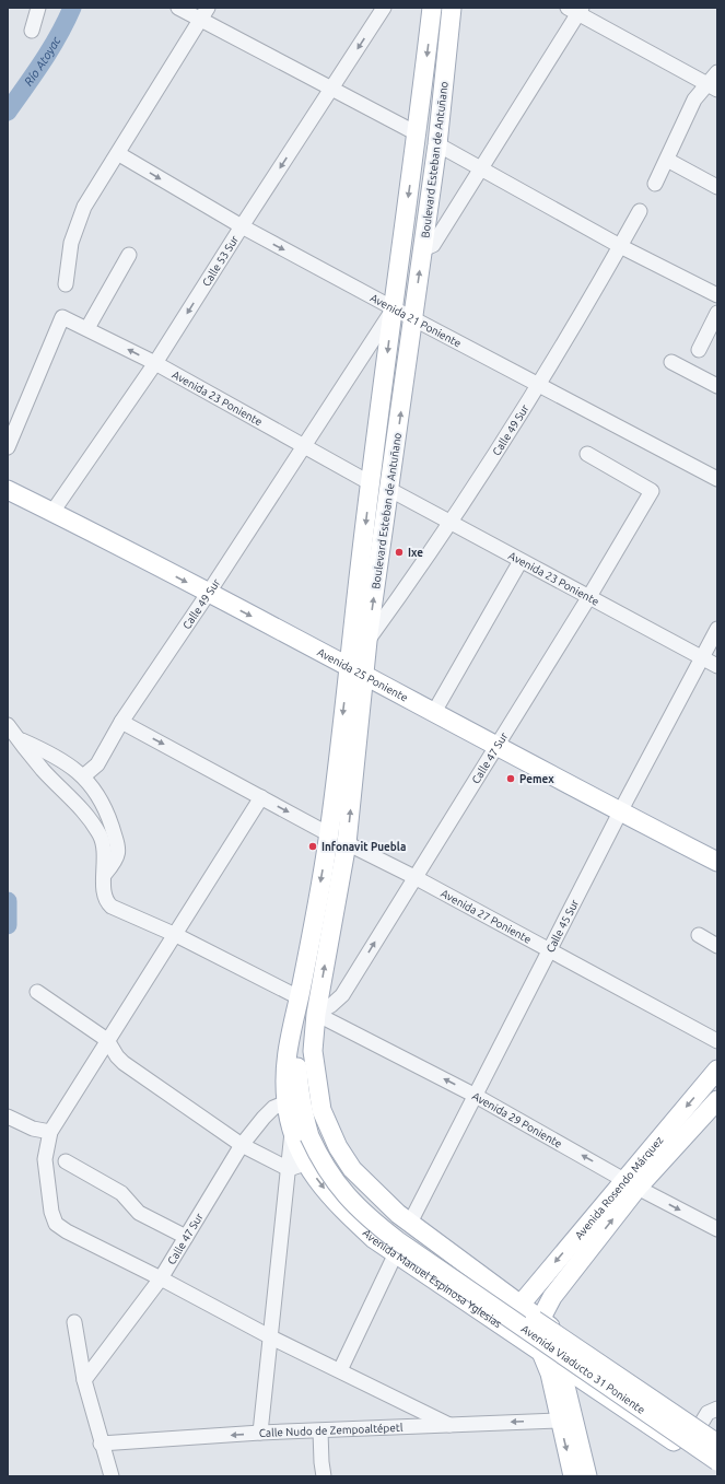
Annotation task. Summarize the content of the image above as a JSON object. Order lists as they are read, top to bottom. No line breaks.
{"streets":{"main road":["Boulevard Esteban de Antuñano","Avenida 25 Poniente","Avenida Rosendo Márquez","Avenida Manuel Espinosa Yglesias","Avenida Viaducto 31 Poniente"],"street":["Calle 53 Sur","Avenida 21 Poniente","Avenida 23 Poniente","Calle 49 Sur","Calle 47 Sur","Avenida 27 Poniente","Calle 45 Sur","Avenida 29 Poniente","Calle Nudo de Zempoaltépetl"]},"crossings":[["Boulevard Esteban de Antuñano","Avenida 21 Poniente"],["Boulevard Esteban de Antuñano","Avenida 23 Poniente"],["Boulevard Esteban de Antuñano","Calle 49 Sur"],["Boulevard Esteban de Antuñano","Avenida 25 Poniente"],["Boulevard Esteban de Antuñano","Calle 47 Sur"],["Boulevard Esteban de Antuñano","Avenida 27 Poniente"],["Boulevard Esteban de Antuñano","Avenida 29 Poniente"],["Boulevard Esteban de Antuñano","Avenida Manuel Espinosa Yglesias"],["Boulevard Esteban de Antuñano","Avenida Viaducto 31 Poniente"],["Calle 53 Sur","Avenida 21 Poniente"],["Calle 53 Sur","Avenida 23 Poniente"],["Calle 53 Sur","Avenida 25 Poniente"],["Avenida 21 Poniente","Calle 49 Sur"],["Avenida 23 Poniente","Calle 49 Sur"],["Avenida 23 Poniente","Calle 47 Sur"],["Avenida 23 Poniente","Calle 45 Sur"],["Calle 49 Sur","Avenida 25 Poniente"],["Avenida 25 Poniente","Calle 47 Sur"],["Avenida 25 Poniente","Calle 45 Sur"],["Calle 47 Sur","Avenida 27 Poniente"],["Calle 47 Sur","Avenida 29 Poniente"],["Calle 47 Sur","Avenida Manuel Espinosa Yglesias"],["Avenida 27 Poniente","Calle 45 Sur"],["Calle 45 Sur","Avenida 29 Poniente"],["Avenida 29 Poniente","Avenida Rosendo Márquez"],["Avenida Manuel Espinosa Yglesias","Avenida Viaducto 31 Poniente"]],"one_way":["Calle 53 Sur","Avenida 21 Poniente","Calle Nudo de Zempoaltépetl"],"water":["Río Atoyac"],"places":["Ixe","Pemex","Infonavit Puebla"]}
